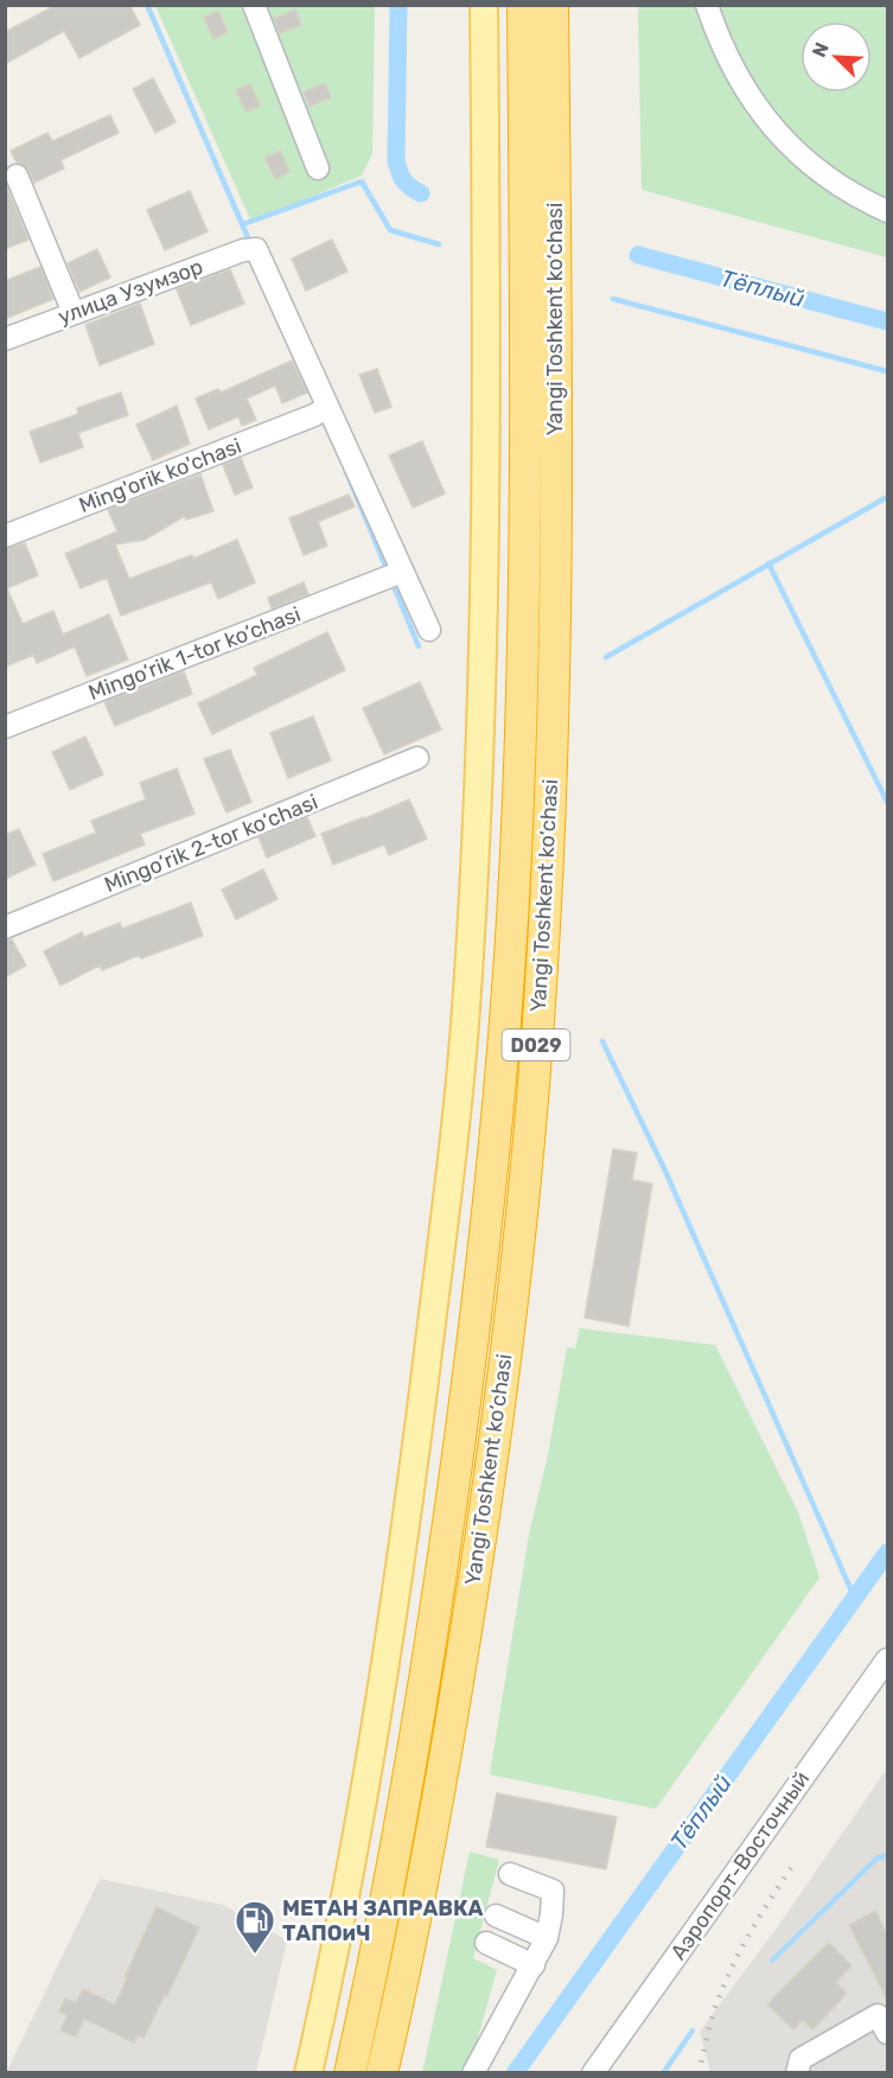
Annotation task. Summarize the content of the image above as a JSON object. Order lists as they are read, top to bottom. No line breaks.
{"streets":{"highway":["Yangi Toshkent ko‘chasi","D029"],"street":["улица Узумзор","Ming'orik ko'chasi","Mingo‘rik 1-tor ko‘chasi","Mingo‘rik 2-tor ko‘chasi","Аэропорт-Восточный"]},"crossings":[["улица Узумзор","Ming'orik ko'chasi"]],"water":["Тёплый"],"places":{"fuel station":["МЕТАН ЗАПРАВКА ТАПОиЧ"]},"north":"top left"}
